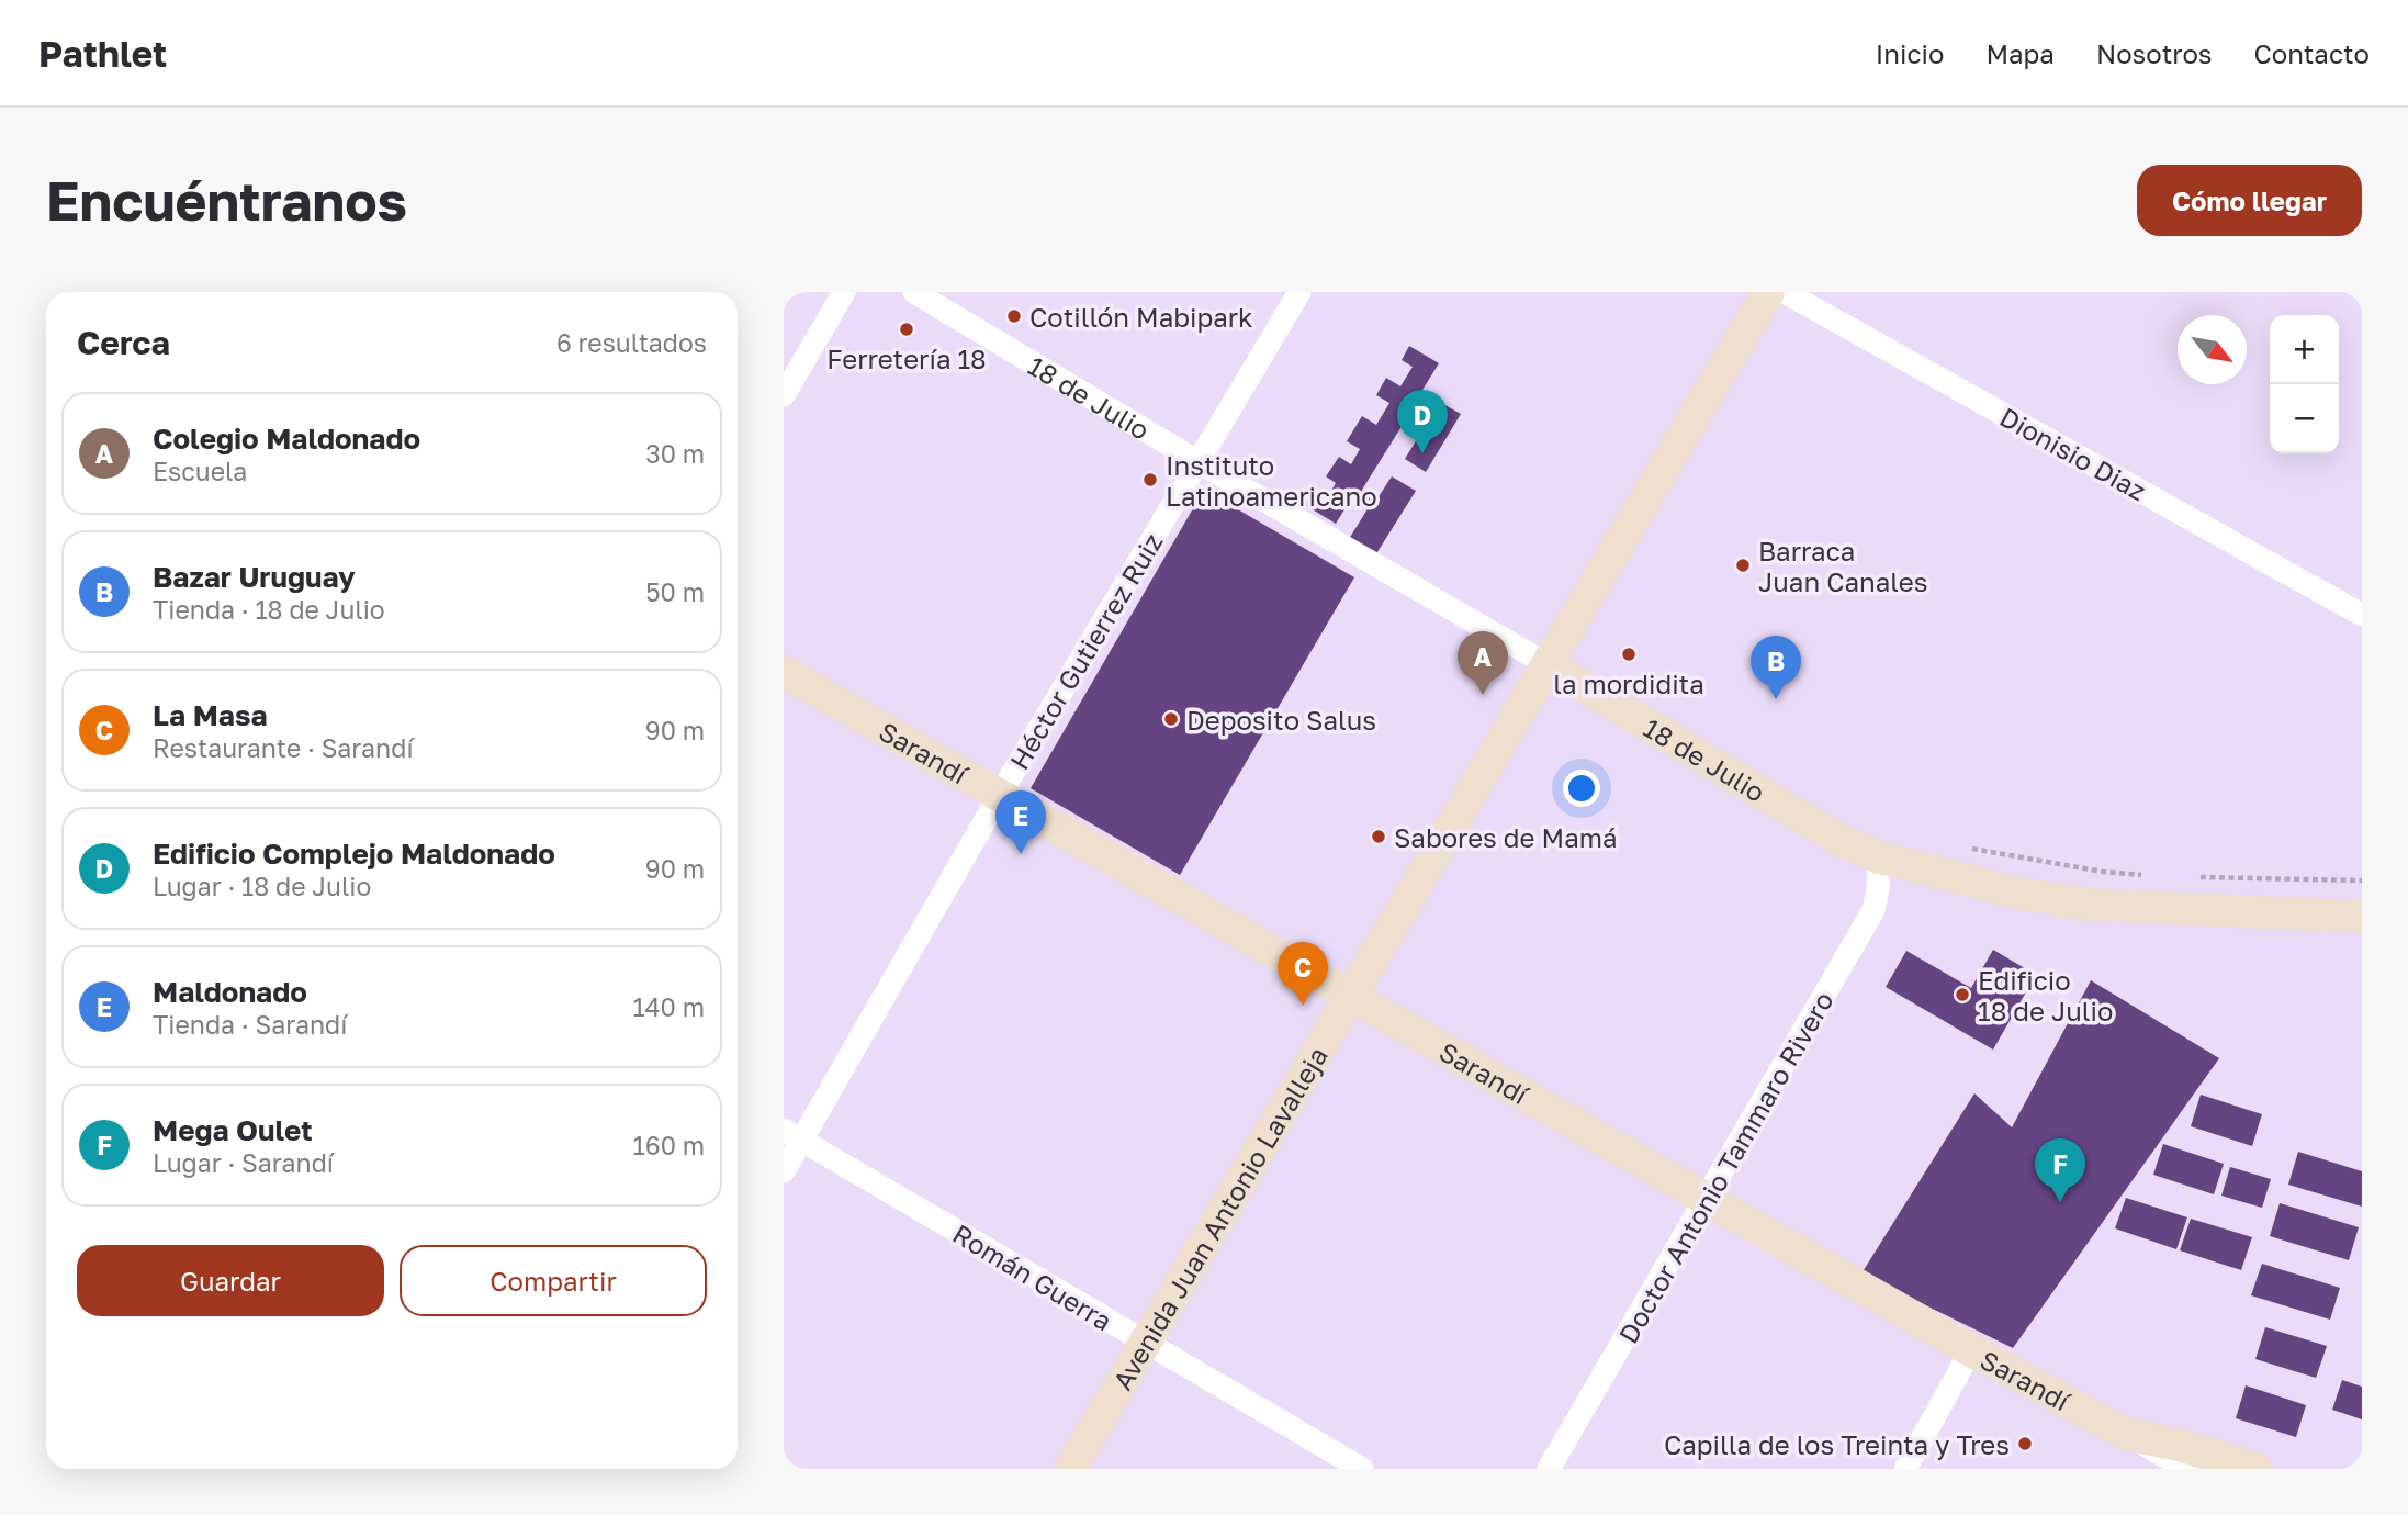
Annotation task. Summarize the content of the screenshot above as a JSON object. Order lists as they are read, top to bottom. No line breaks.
{"streets":{"street":["18 de Julio","Dionisio Diaz","Héctor Gutierrez Ruiz","Sarandí","Doctor Antonio Tammaro Rivero","Avenida Juan Antonio Lavalleja","Román Guerra"]},"crossings":[["18 de Julio","Héctor Gutierrez Ruiz"],["18 de Julio","Doctor Antonio Tammaro Rivero"],["18 de Julio","Avenida Juan Antonio Lavalleja"],["Héctor Gutierrez Ruiz","Sarandí"],["Héctor Gutierrez Ruiz","Román Guerra"],["Sarandí","Doctor Antonio Tammaro Rivero"],["Sarandí","Avenida Juan Antonio Lavalleja"],["Avenida Juan Antonio Lavalleja","Román Guerra"]],"places":["Cotillón Mabipark","Ferretería 18","Instituto Latinoamericano","Barraca Juan Canales","la mordidita","Deposito Salus","Sabores de Mamá","Edificio 18 de Julio","Capilla de los Treinta y Tres"],"north":"bottom right","page":{"header":"Pathlet","nav":["Inicio","Mapa","Nosotros","Contacto"],"buttons":["Cómo llegar",["Guardar","Compartir"]],"title":"Encuéntranos","heading":["Cerca","6 resultados"],"map_buttons":["+","−"],"pins":["D","A","B","E","C","F"],"list":[{"mark":"A","name":"Colegio Maldonado","note":"Escuela","value":"30 m"},{"mark":"B","name":"Bazar Uruguay","note":"Tienda · 18 de Julio","value":"50 m"},{"mark":"C","name":"La Masa","note":"Restaurante · Sarandí","value":"90 m"},{"mark":"D","name":"Edificio Complejo Maldonado","note":"Lugar · 18 de Julio","value":"90 m"},{"mark":"E","name":"Maldonado","note":"Tienda · Sarandí","value":"140 m"},{"mark":"F","name":"Mega Oulet","note":"Lugar · Sarandí","value":"160 m"}]}}
